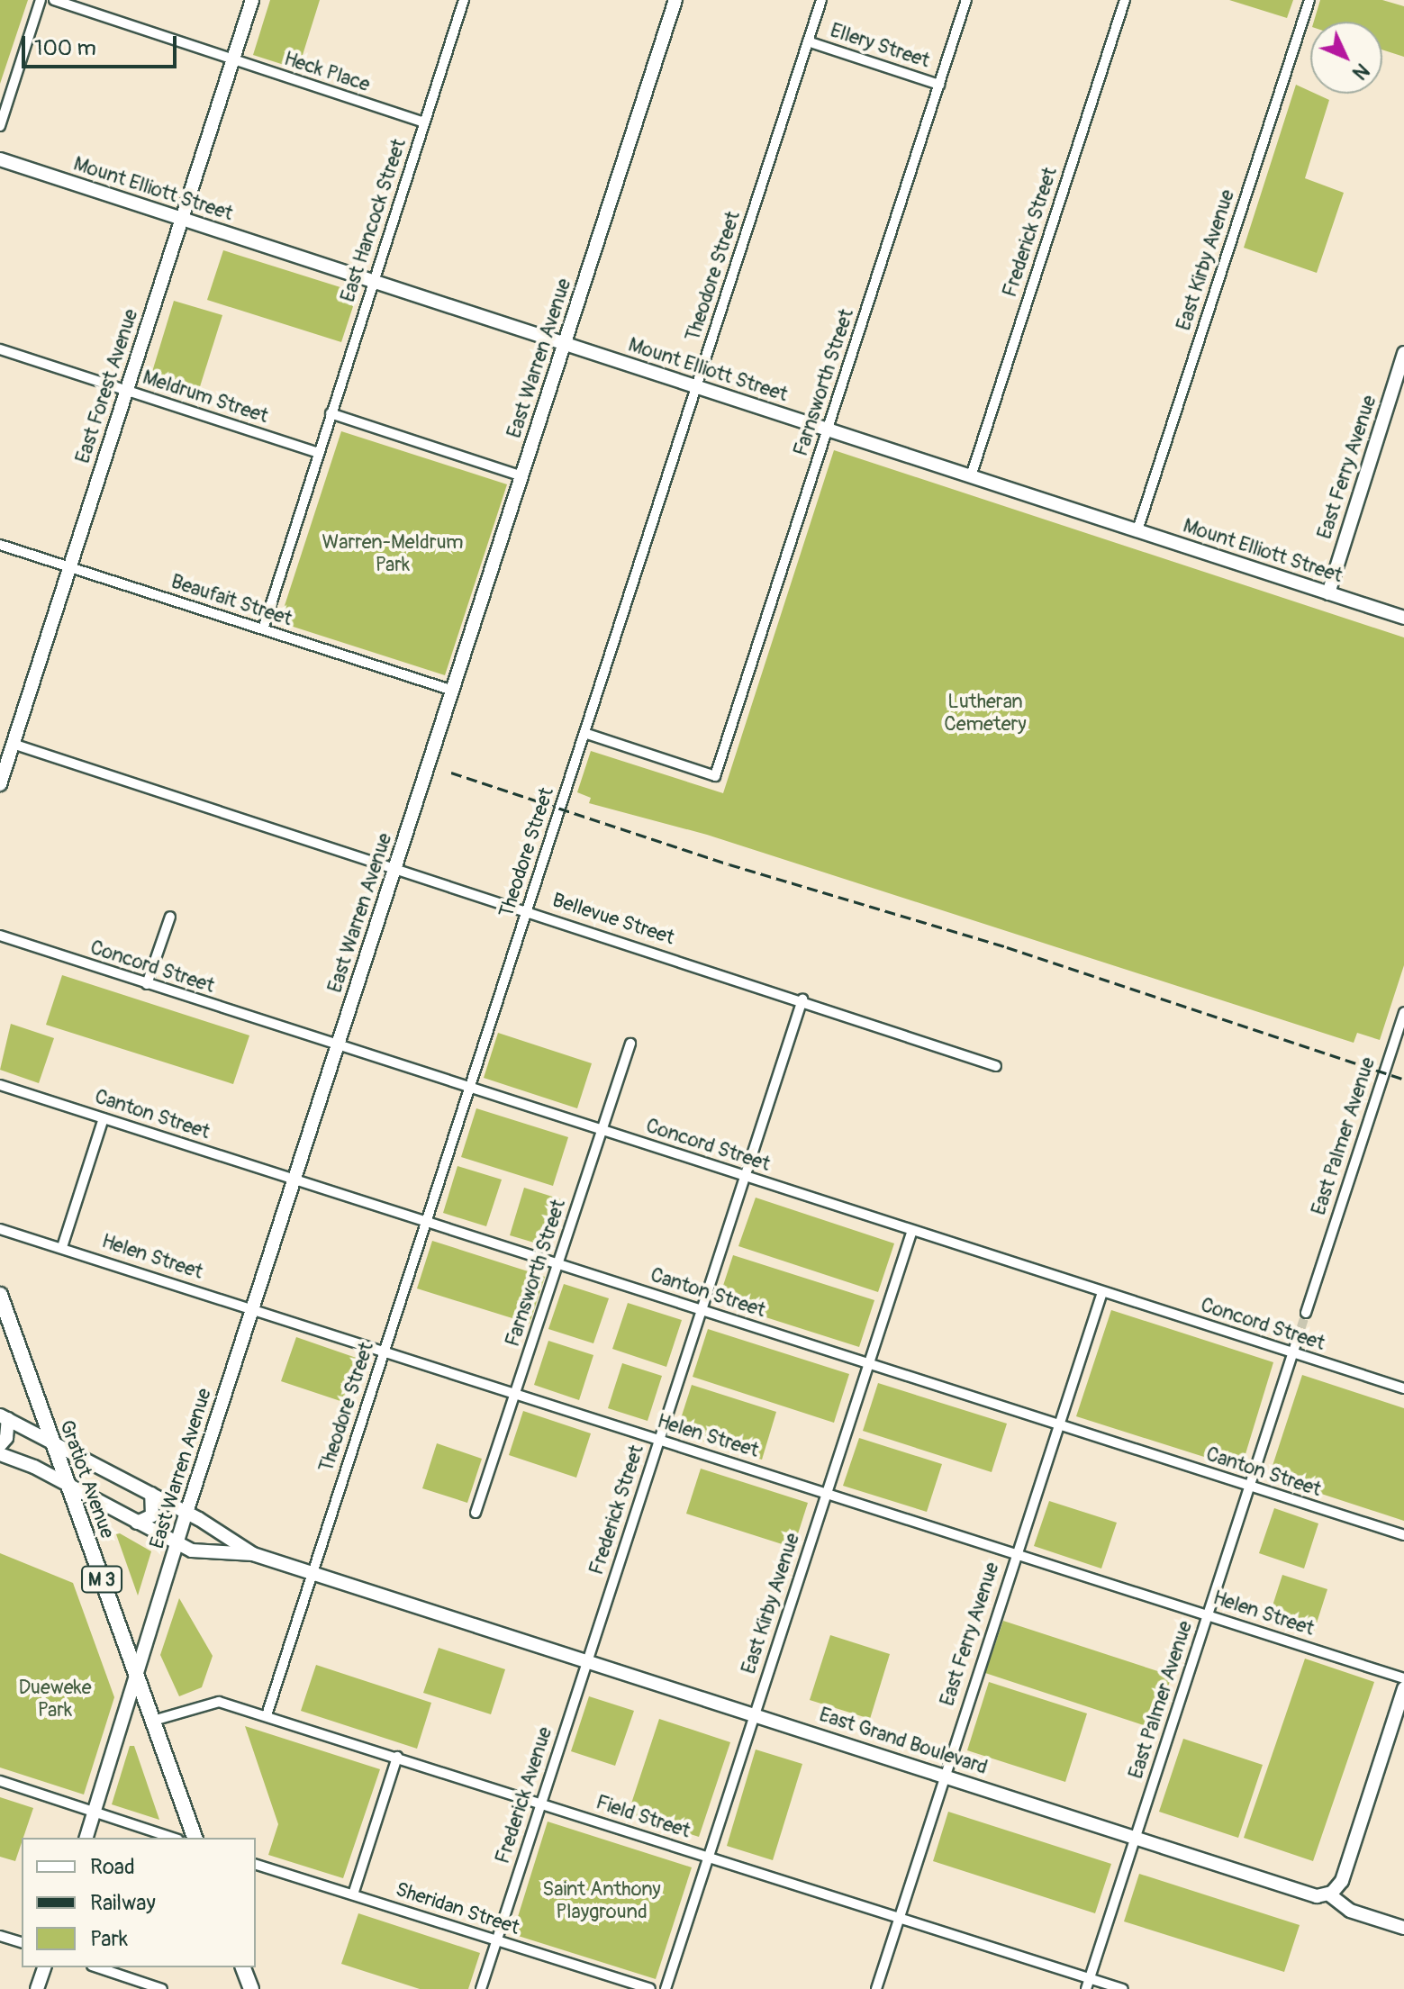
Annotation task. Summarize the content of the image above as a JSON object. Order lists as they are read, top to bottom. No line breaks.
{"streets":{"main road":["Mount Elliott Street","East Warren Avenue","East Forest Avenue","East Ferry Avenue","Gratiot Avenue","M 3","East Grand Boulevard"],"street":["Ellery Street","Heck Place","East Hancock Street","Frederick Street","East Kirby Avenue","Theodore Street","Farnsworth Street","Meldrum Street","Beaufait Street","Bellevue Street","Concord Street","Canton Street","East Palmer Avenue","Helen Street","Frederick Avenue","Field Street","Sheridan Street"]},"crossings":[["Ellery Street","Theodore Street"],["Ellery Street","Farnsworth Street"],["Heck Place","East Hancock Street"],["Heck Place","East Forest Avenue"],["Mount Elliott Street","East Hancock Street"],["Mount Elliott Street","Frederick Street"],["Mount Elliott Street","East Kirby Avenue"],["Mount Elliott Street","Theodore Street"],["Mount Elliott Street","East Warren Avenue"],["Mount Elliott Street","Farnsworth Street"],["Mount Elliott Street","East Forest Avenue"],["Mount Elliott Street","East Ferry Avenue"],["East Hancock Street","Meldrum Street"],["East Hancock Street","Beaufait Street"],["Frederick Street","Bellevue Street"],["Frederick Street","Concord Street"],["Frederick Street","Canton Street"],["Frederick Street","Helen Street"],["Frederick Street","East Grand Boulevard"],["Frederick Street","Frederick Avenue"],["East Kirby Avenue","Concord Street"],["East Kirby Avenue","Canton Street"],["East Kirby Avenue","Helen Street"],["East Kirby Avenue","East Grand Boulevard"],["East Kirby Avenue","Field Street"],["Theodore Street","Farnsworth Street"],["Theodore Street","Bellevue Street"],["Theodore Street","Concord Street"],["Theodore Street","Canton Street"],["Theodore Street","Helen Street"],["Theodore Street","East Grand Boulevard"],["Theodore Street","Field Street"],["East Warren Avenue","Beaufait Street"],["East Warren Avenue","Bellevue Street"],["East Warren Avenue","Concord Street"],["East Warren Avenue","Canton Street"],["East Warren Avenue","Helen Street"],["East Warren Avenue","Gratiot Avenue"],["East Warren Avenue","East Grand Boulevard"],["Farnsworth Street","Concord Street"],["Farnsworth Street","Canton Street"],["Farnsworth Street","Helen Street"],["East Forest Avenue","Meldrum Street"],["East Forest Avenue","Beaufait Street"],["East Forest Avenue","Bellevue Street"],["East Ferry Avenue","Concord Street"],["East Ferry Avenue","Canton Street"],["East Ferry Avenue","Helen Street"],["East Ferry Avenue","East Grand Boulevard"],["East Ferry Avenue","Field Street"],["Concord Street","East Palmer Avenue"],["Canton Street","East Palmer Avenue"],["East Palmer Avenue","Helen Street"],["East Palmer Avenue","East Grand Boulevard"],["East Palmer Avenue","Field Street"],["Gratiot Avenue","East Grand Boulevard"],["Gratiot Avenue","Field Street"],["East Grand Boulevard","Frederick Avenue"],["Frederick Avenue","Field Street"],["Frederick Avenue","Sheridan Street"]],"parks":["Warren-Meldrum Park","Lutheran Cemetery","Dueweke Park","Saint Anthony Playground"],"legend":["Road","Railway","Park"],"scale_bar":"100 m","north":"bottom right"}
